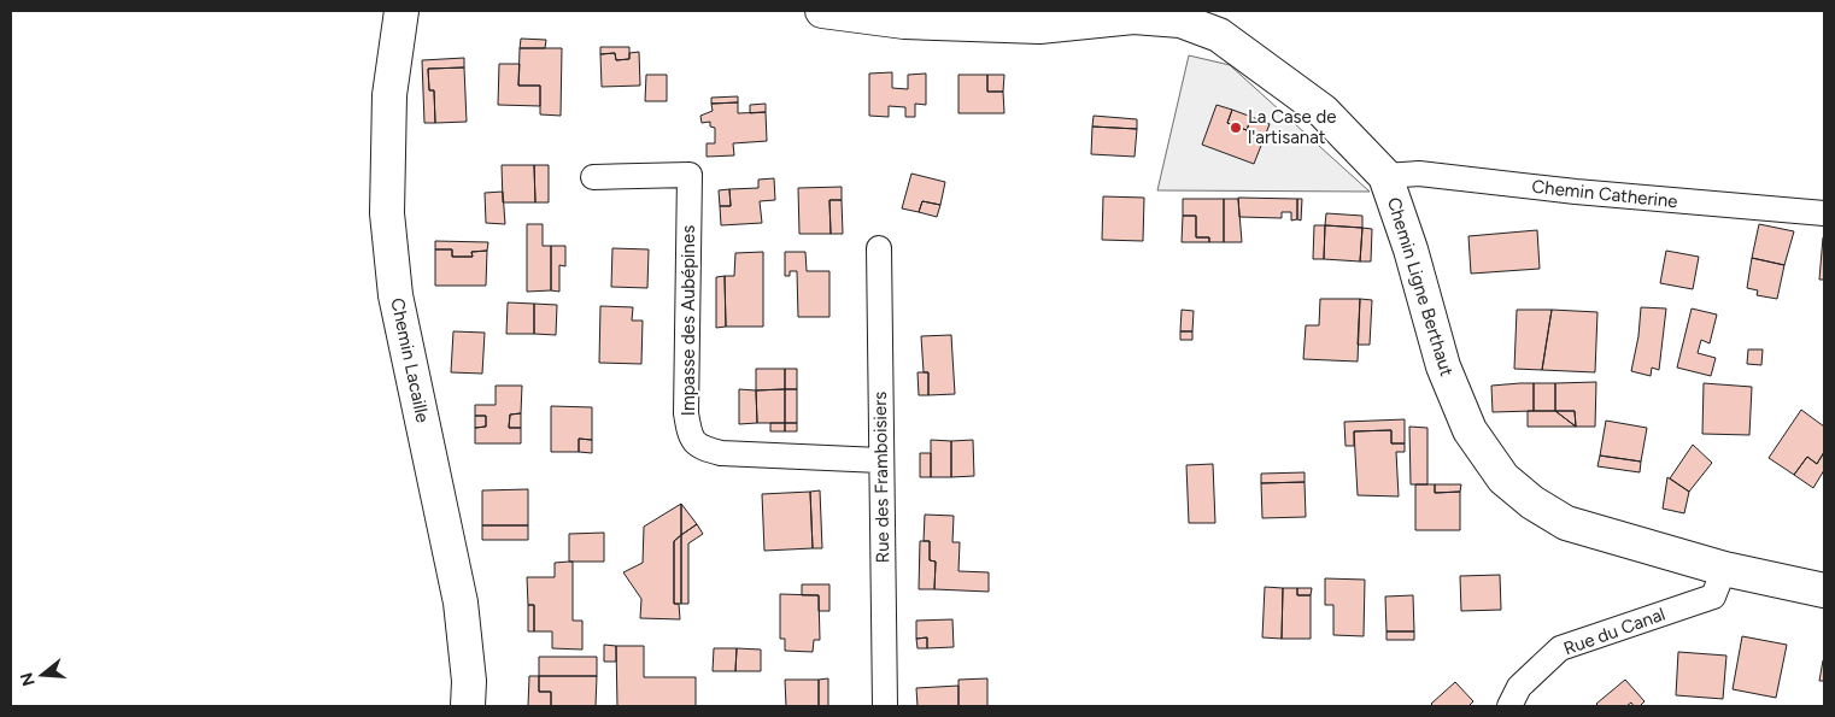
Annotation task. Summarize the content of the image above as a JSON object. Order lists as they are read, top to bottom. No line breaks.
{"streets":{"street":["Chemin Catherine","Chemin Ligne Berthaut","Impasse des Aubépines","Chemin Lacaille","Rue des Framboisiers","Rue du Canal"]},"crossings":[["Chemin Catherine","Chemin Ligne Berthaut"],["Chemin Ligne Berthaut","Rue du Canal"],["Impasse des Aubépines","Rue des Framboisiers"]],"places":["La Case de l'artisanat"],"north":"left"}
